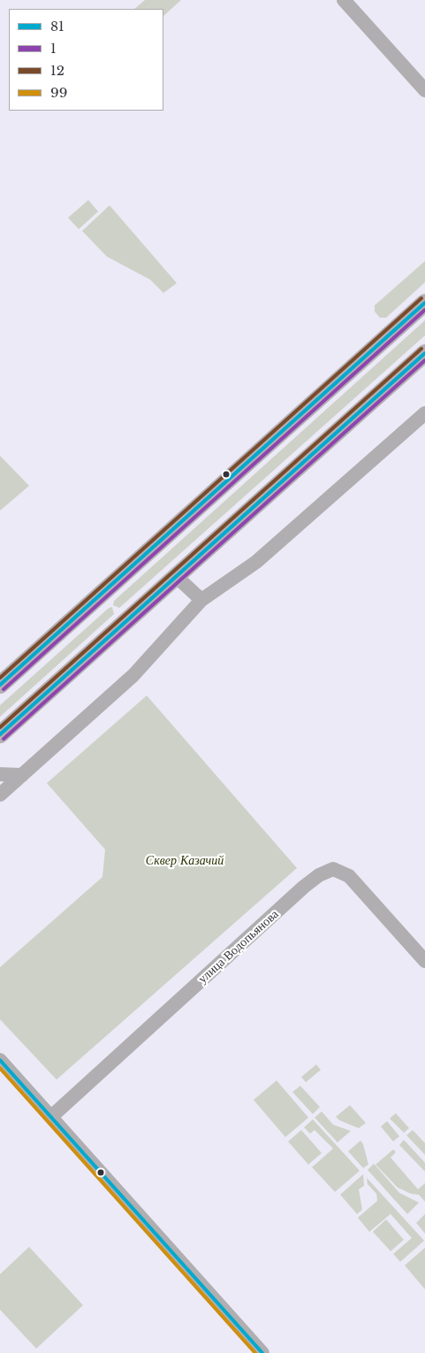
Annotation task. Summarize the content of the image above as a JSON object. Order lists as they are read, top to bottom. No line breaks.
{"streets":{"street":["улица Водопьянова"]},"parks":["Сквер Казачий"],"lines":["transit line 12","transit line 81","transit line 1","transit line 99"],"legend":["81","1","12","99"]}
